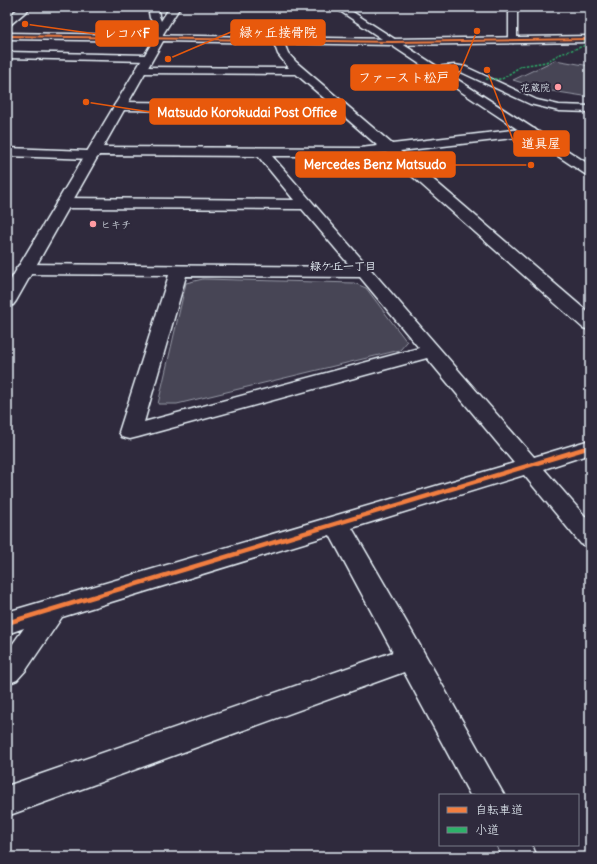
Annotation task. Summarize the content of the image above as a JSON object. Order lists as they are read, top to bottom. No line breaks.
{"districts":["緑ケ丘一丁目"],"places":["レコバF","ファースト松戸","緑ヶ丘接骨院","道具屋","花蔵院","Matsudo Korokudai Post Office","Mercedes Benz Matsudo","ヒキチ"],"legend":["自転車道","小道"]}
